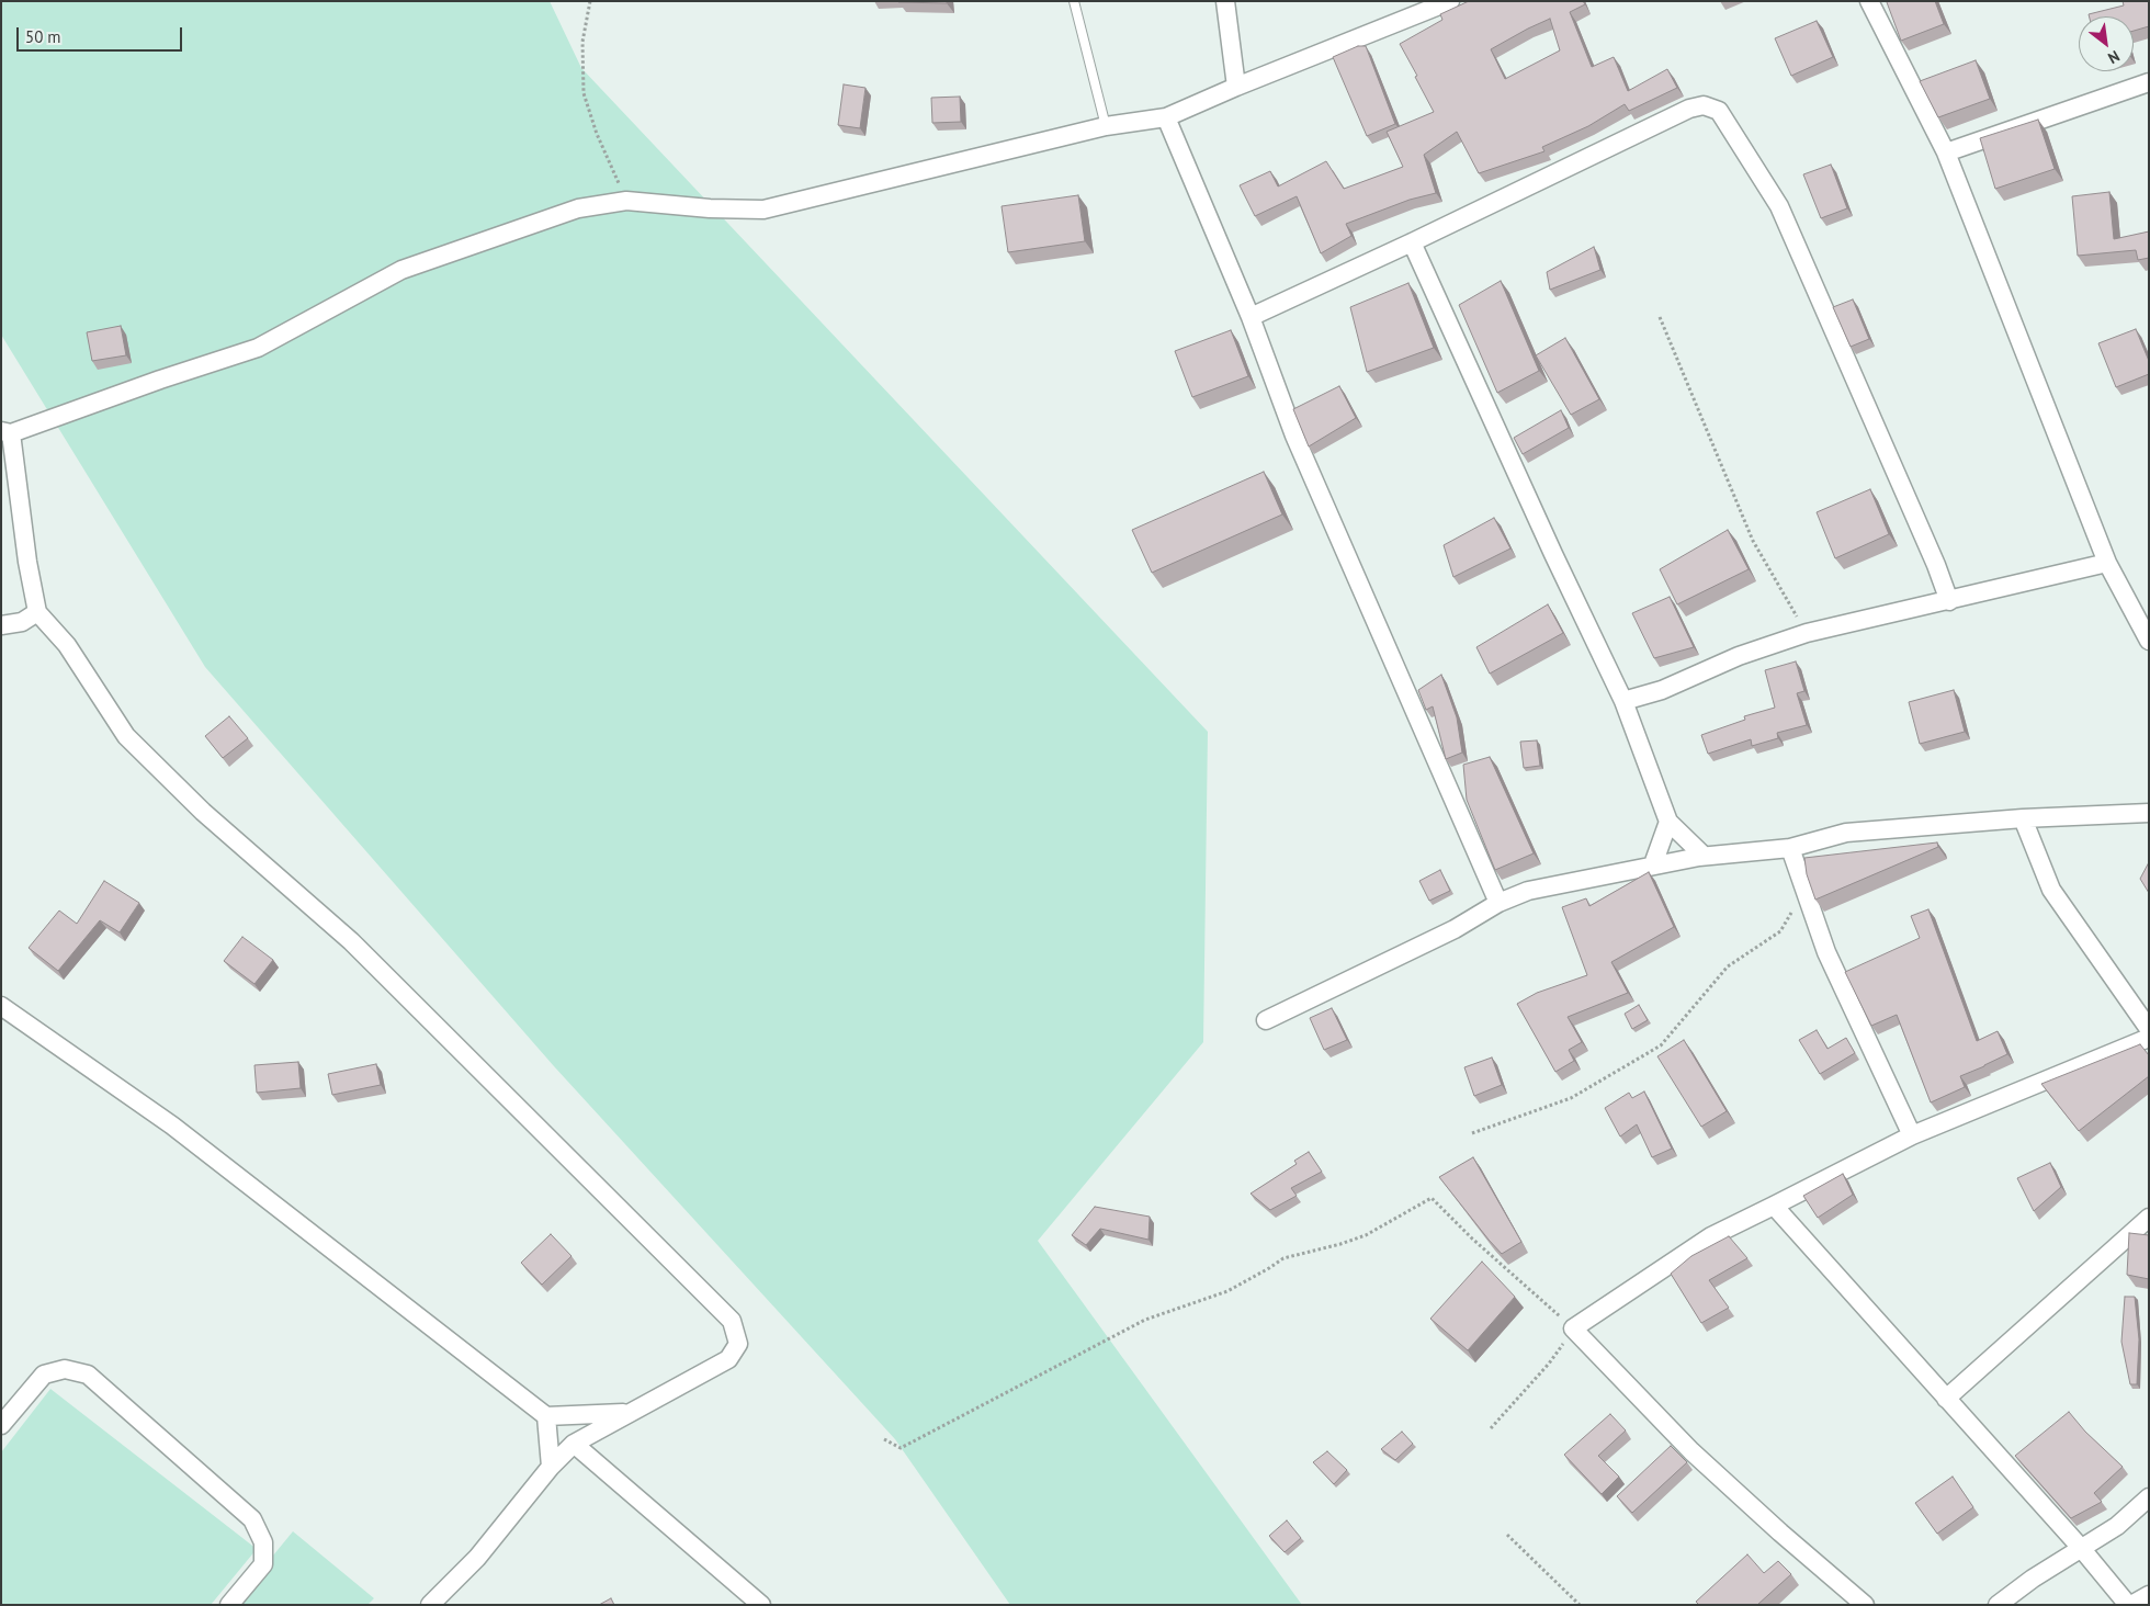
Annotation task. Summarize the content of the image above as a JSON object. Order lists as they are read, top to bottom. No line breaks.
{"scale_bar":"50 m","north":"bottom right"}
